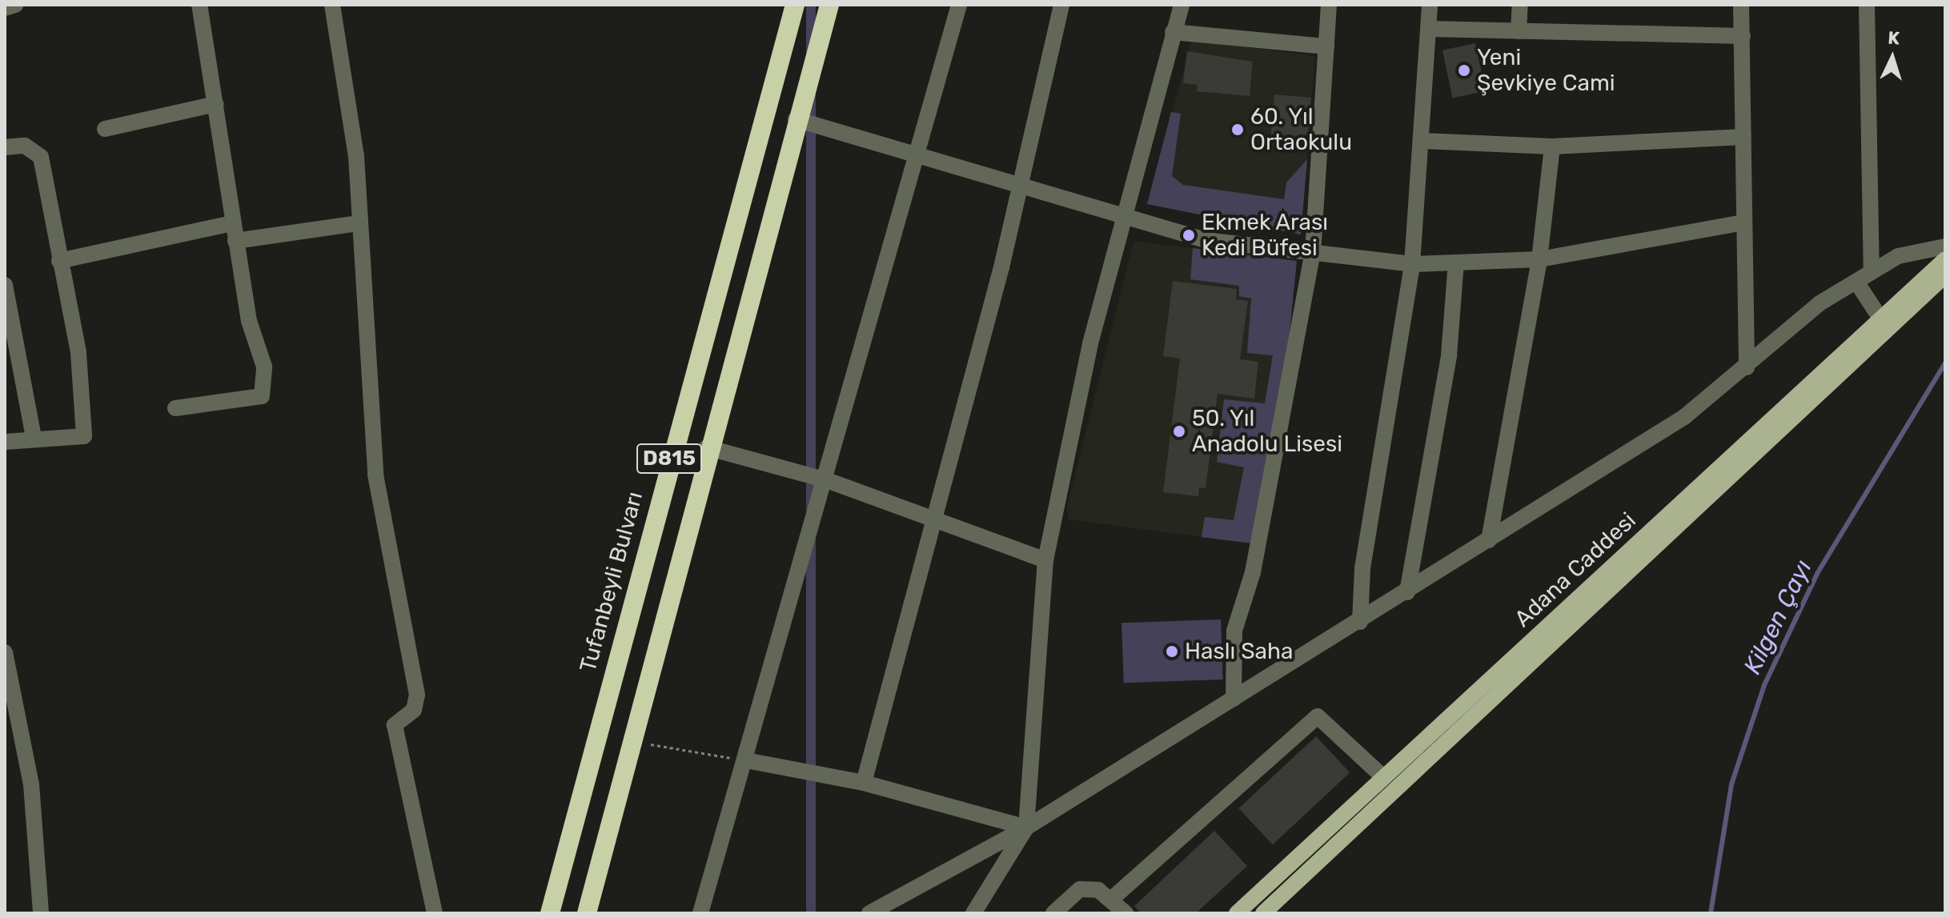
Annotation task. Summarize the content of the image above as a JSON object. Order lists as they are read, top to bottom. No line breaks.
{"streets":{"highway":["D815","Tufanbeyli Bulvarı"],"main road":["Adana Caddesi"]},"water":["Kilgen Çayı"],"places":["Yeni Şevkiye Cami","60. Yıl Ortaokulu","Ekmek Arası Kedi Büfesi","50. Yıl Anadolu Lisesi","Haslı Saha"],"north":"top"}
